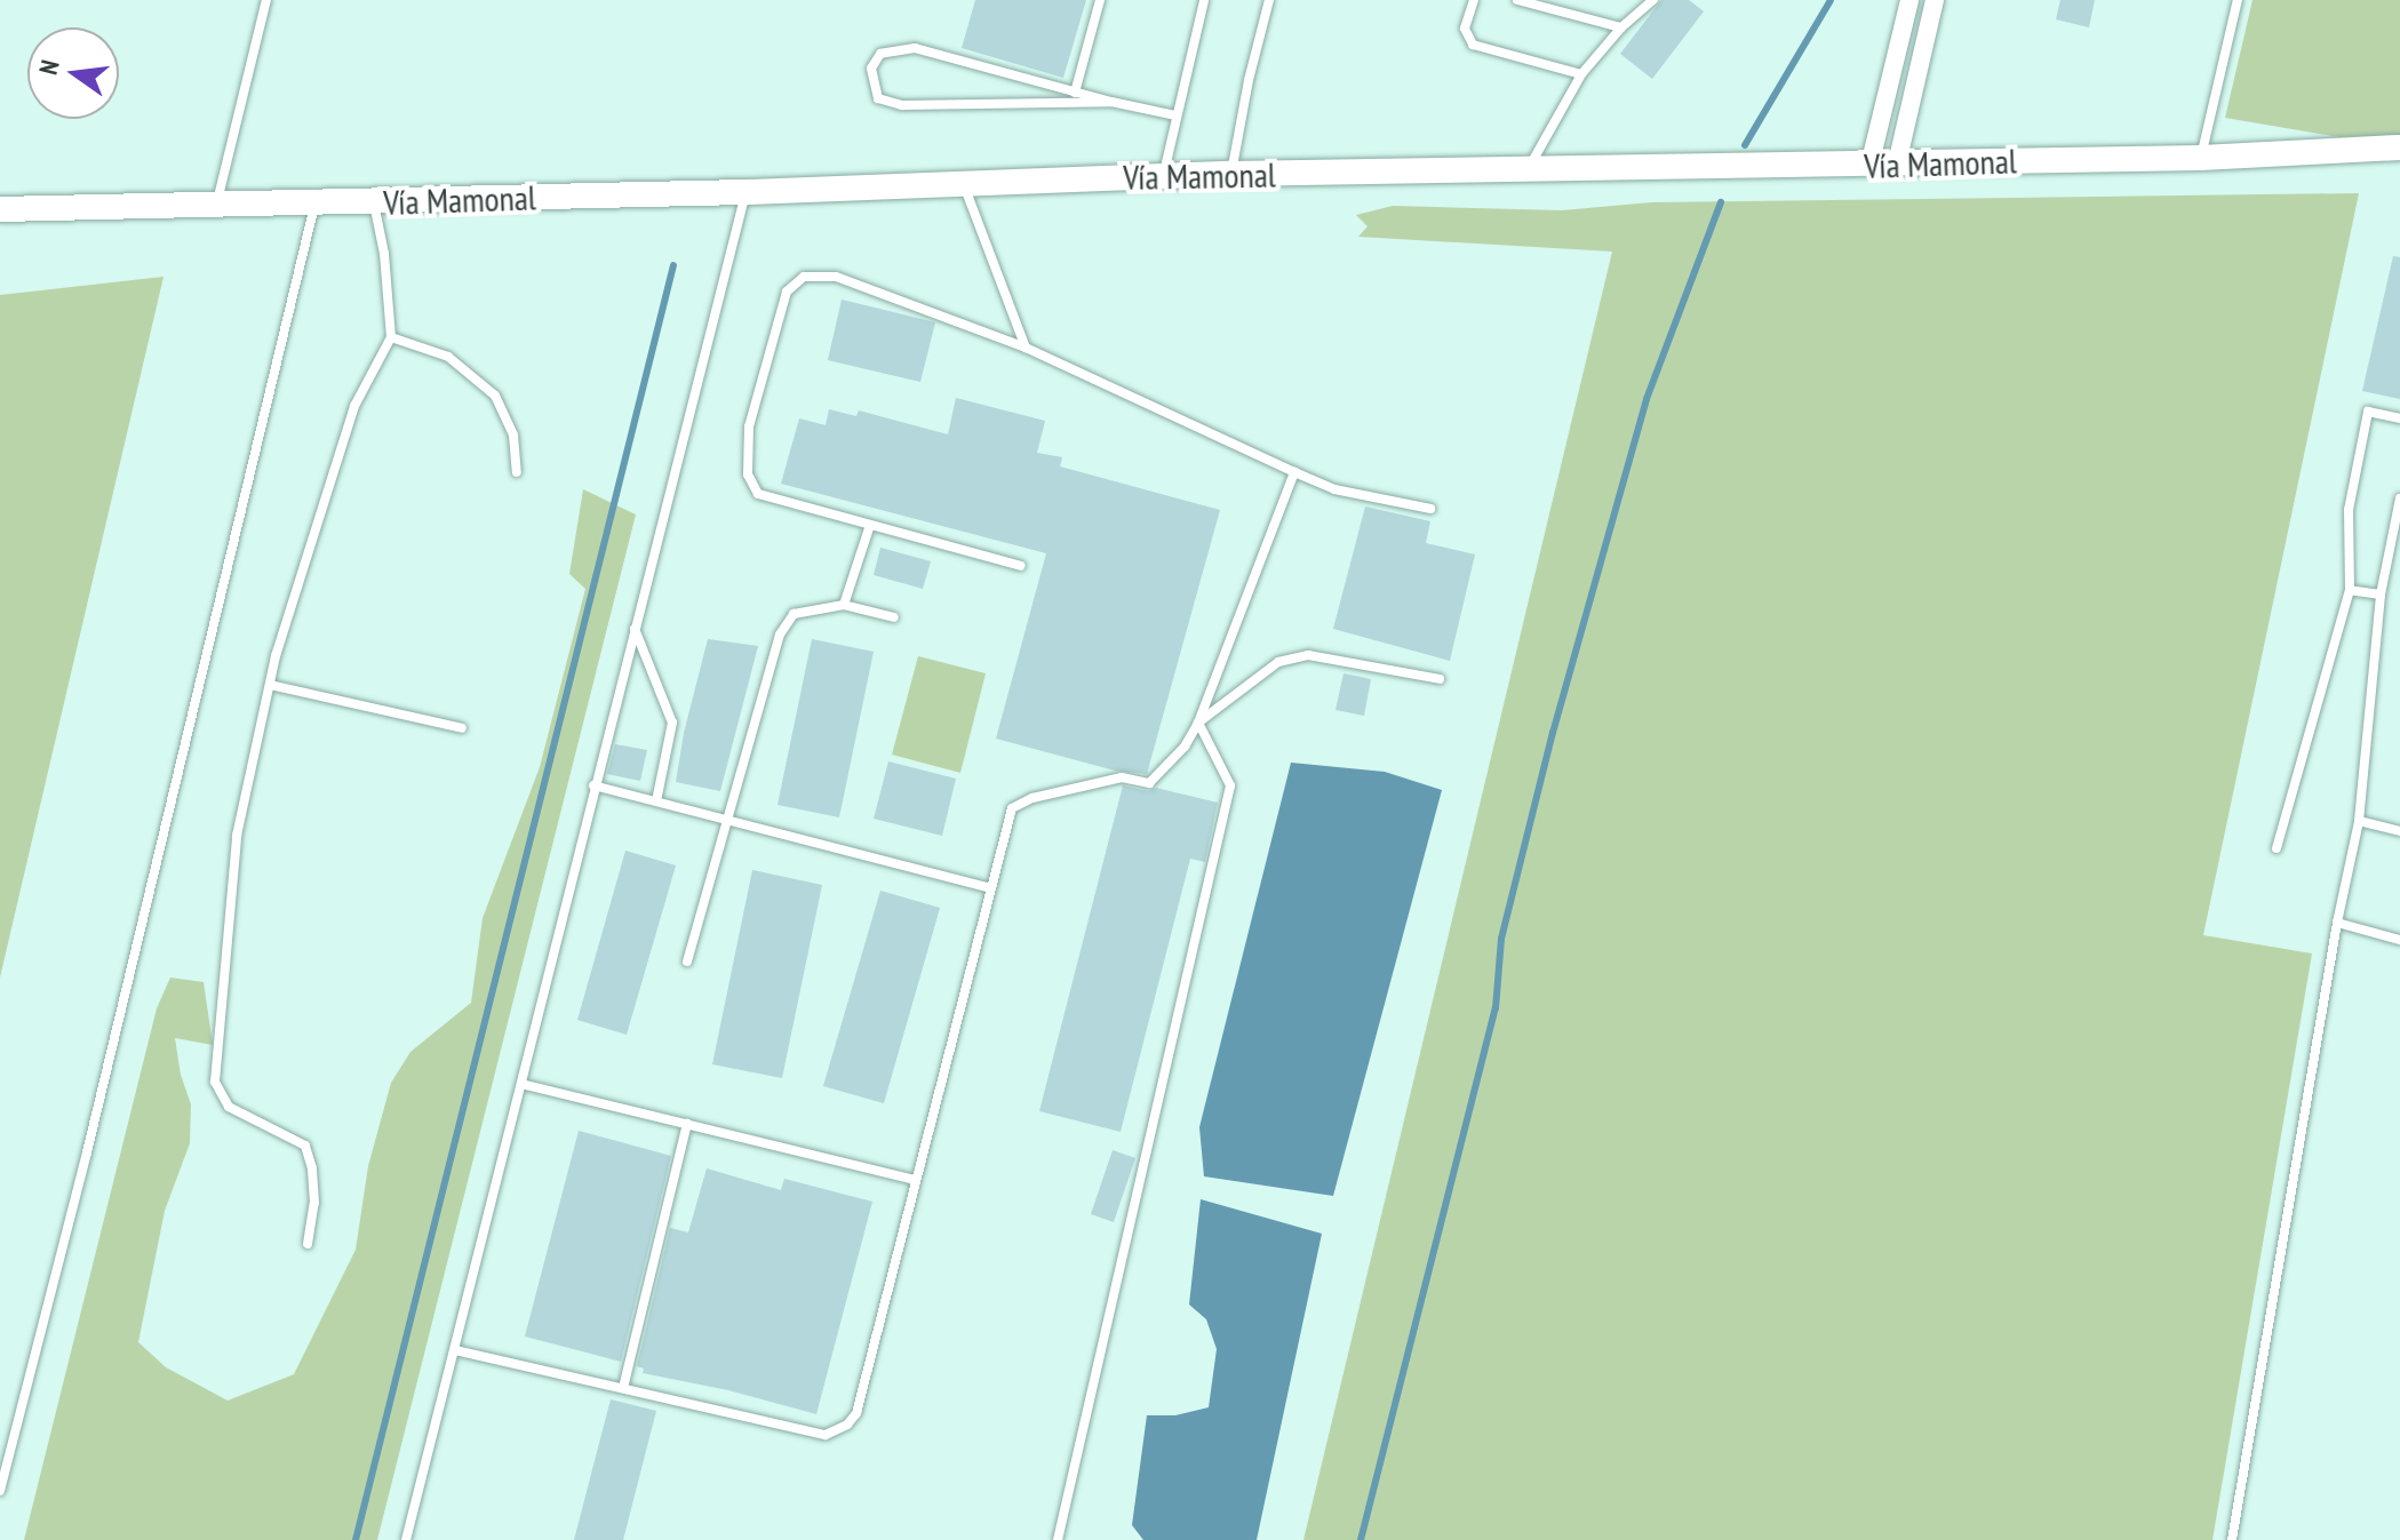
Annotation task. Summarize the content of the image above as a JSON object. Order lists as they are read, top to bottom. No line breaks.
{"streets":{"street":["Vía Mamonal"]},"north":"left"}
